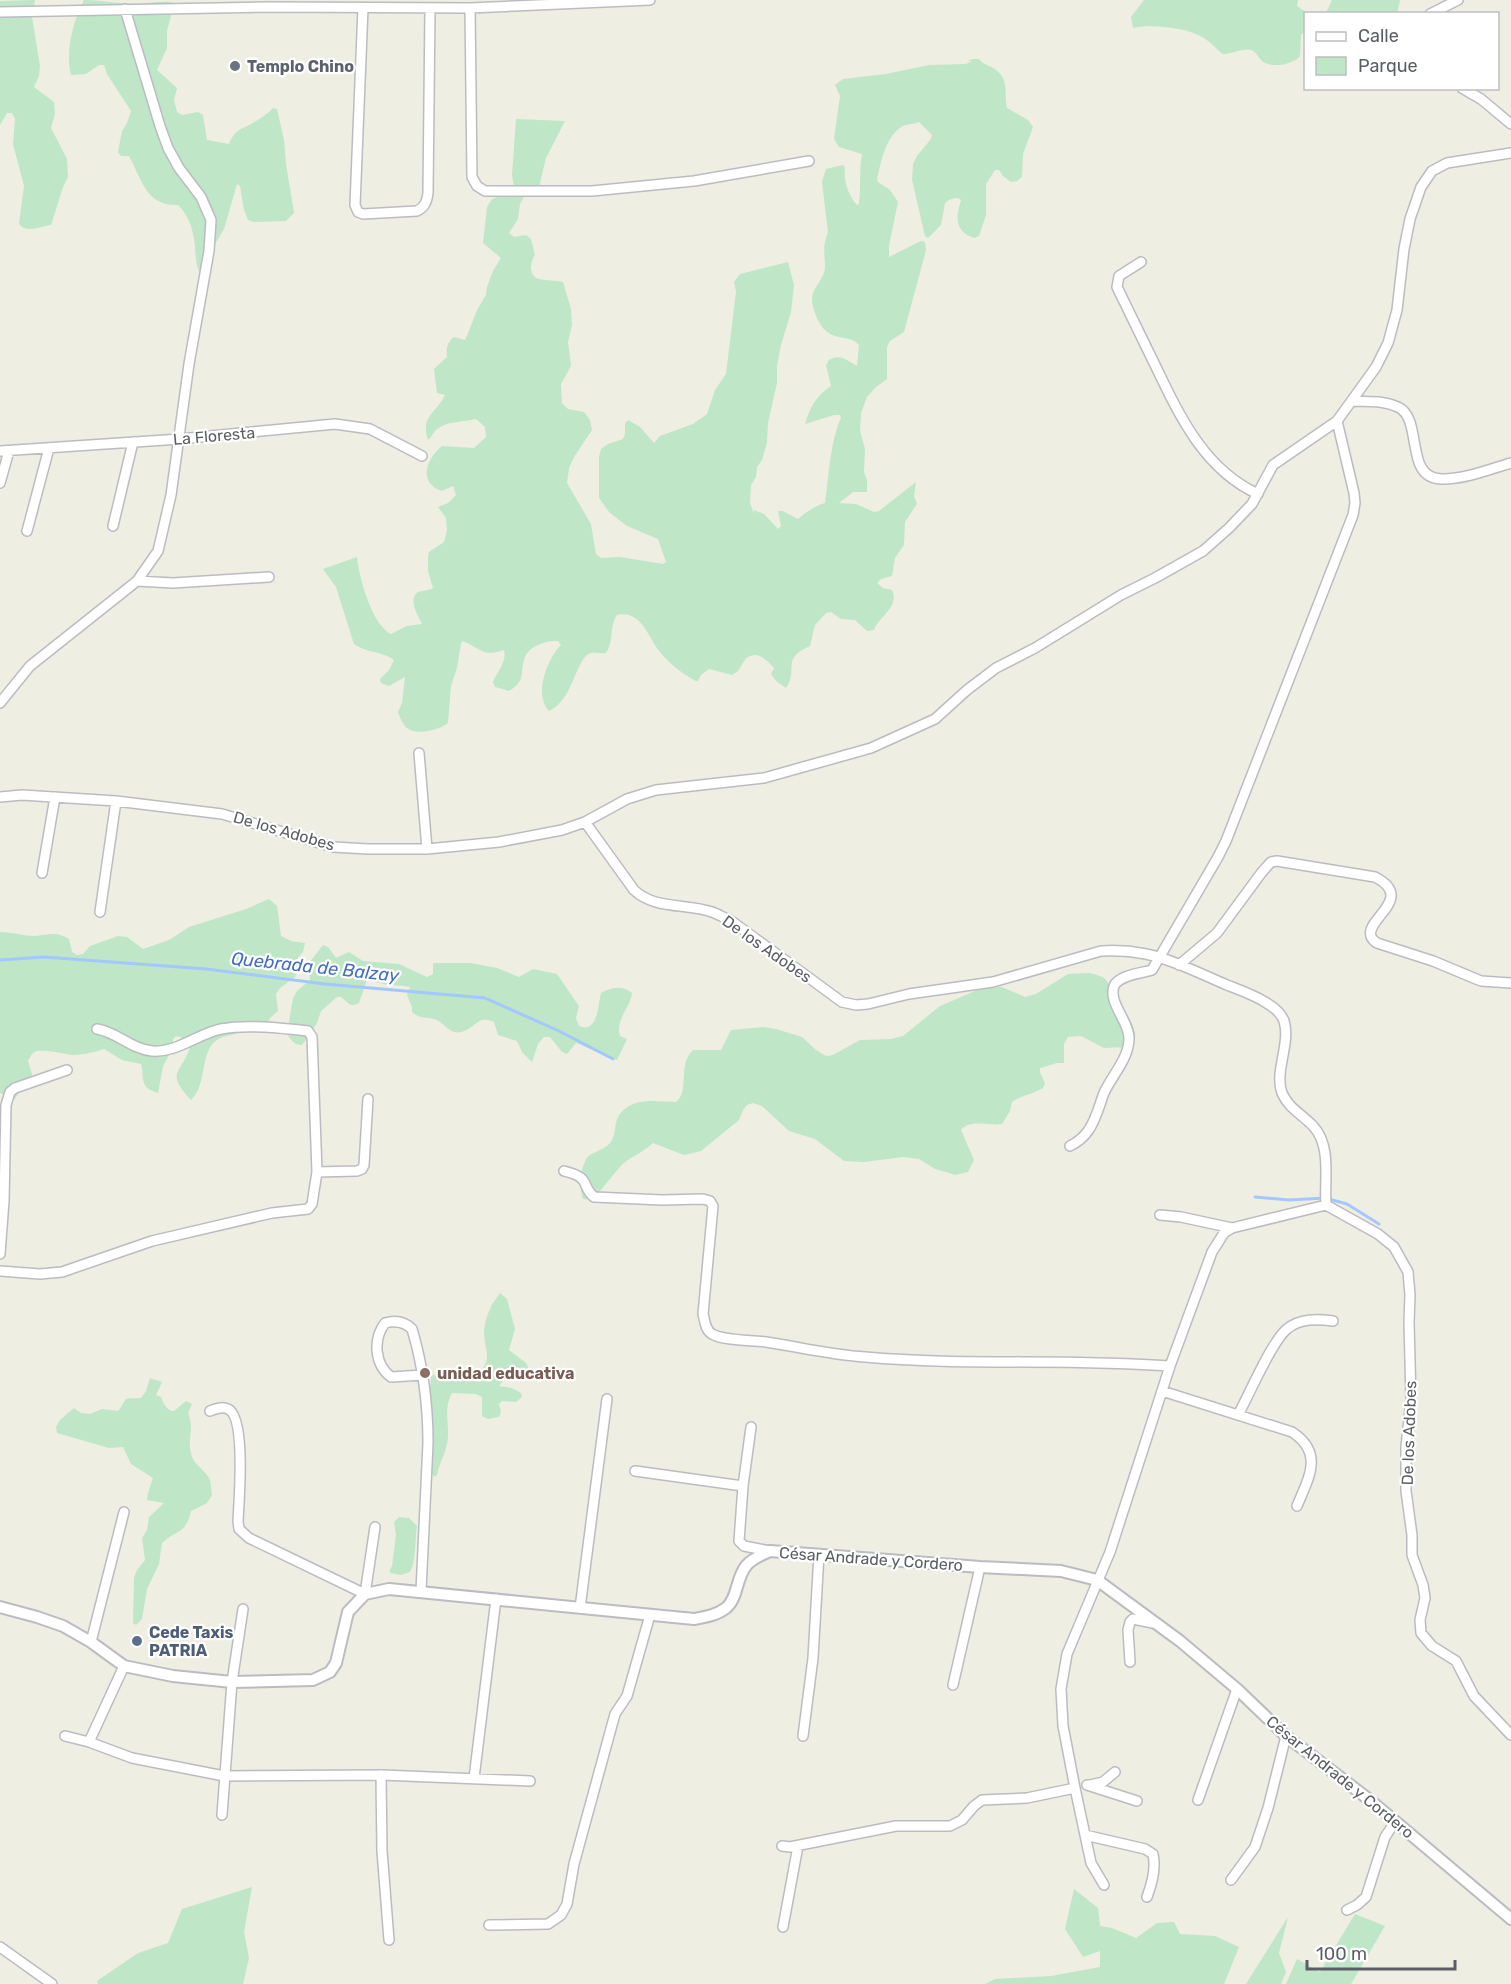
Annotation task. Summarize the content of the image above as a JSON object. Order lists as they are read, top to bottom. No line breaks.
{"streets":{"street":["La Floresta","De los Adobes","César Andrade y Cordero"]},"water":["Quebrada de Balzay"],"places":["Templo Chino","unidad educativa","Cede Taxis PATRIA"],"legend":["Calle","Parque"],"scale_bar":"100 m"}
